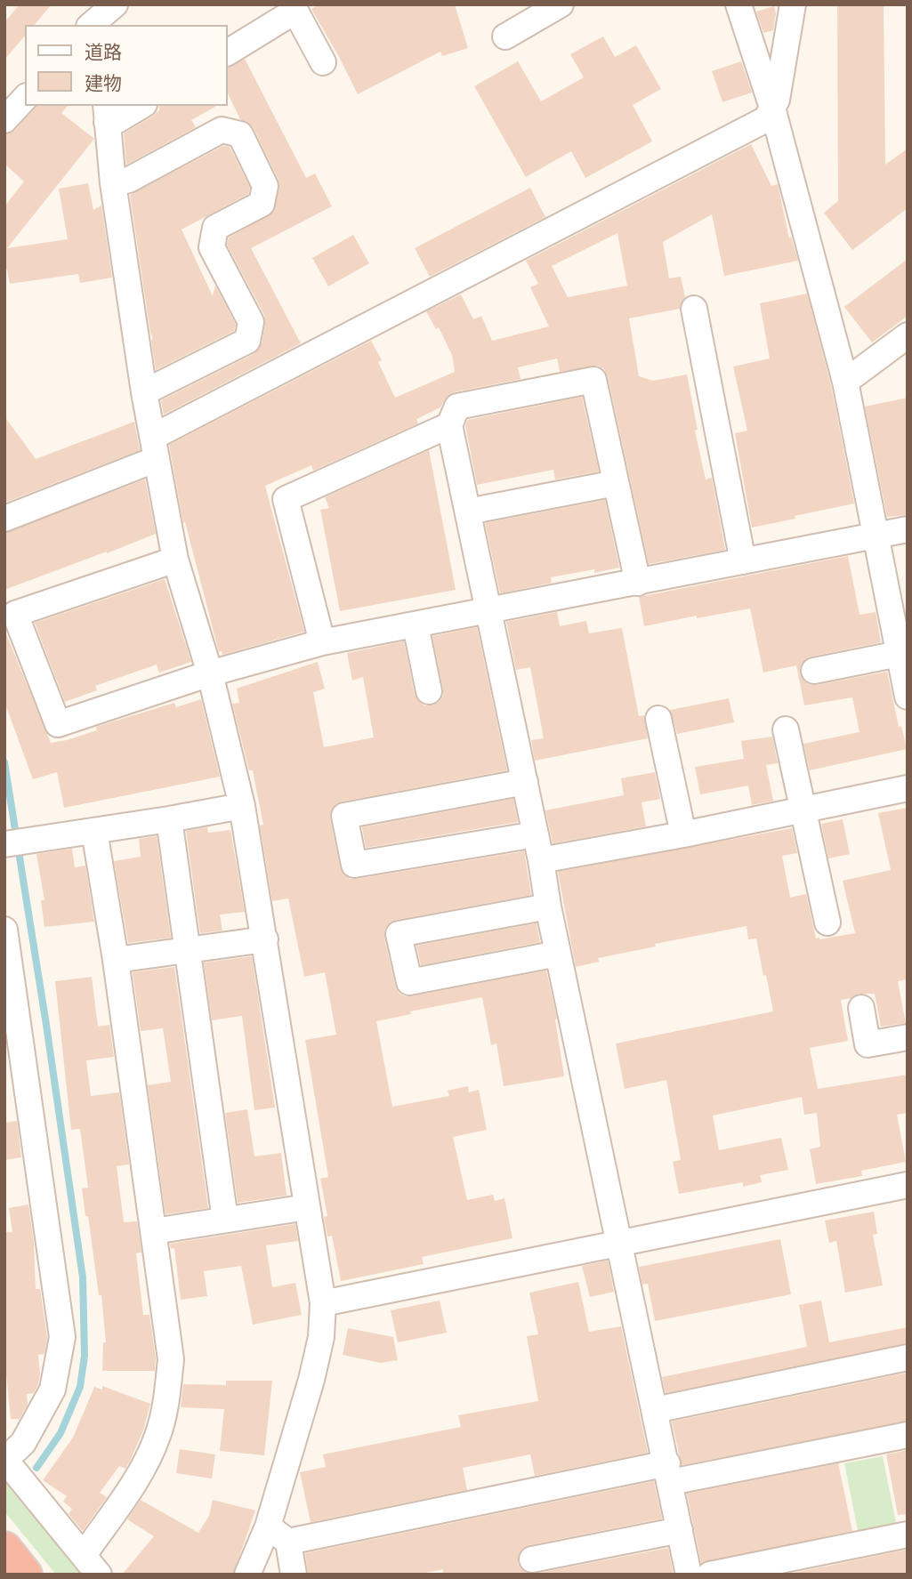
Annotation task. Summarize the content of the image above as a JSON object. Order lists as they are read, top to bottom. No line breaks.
{"legend":["道路","建物"]}
